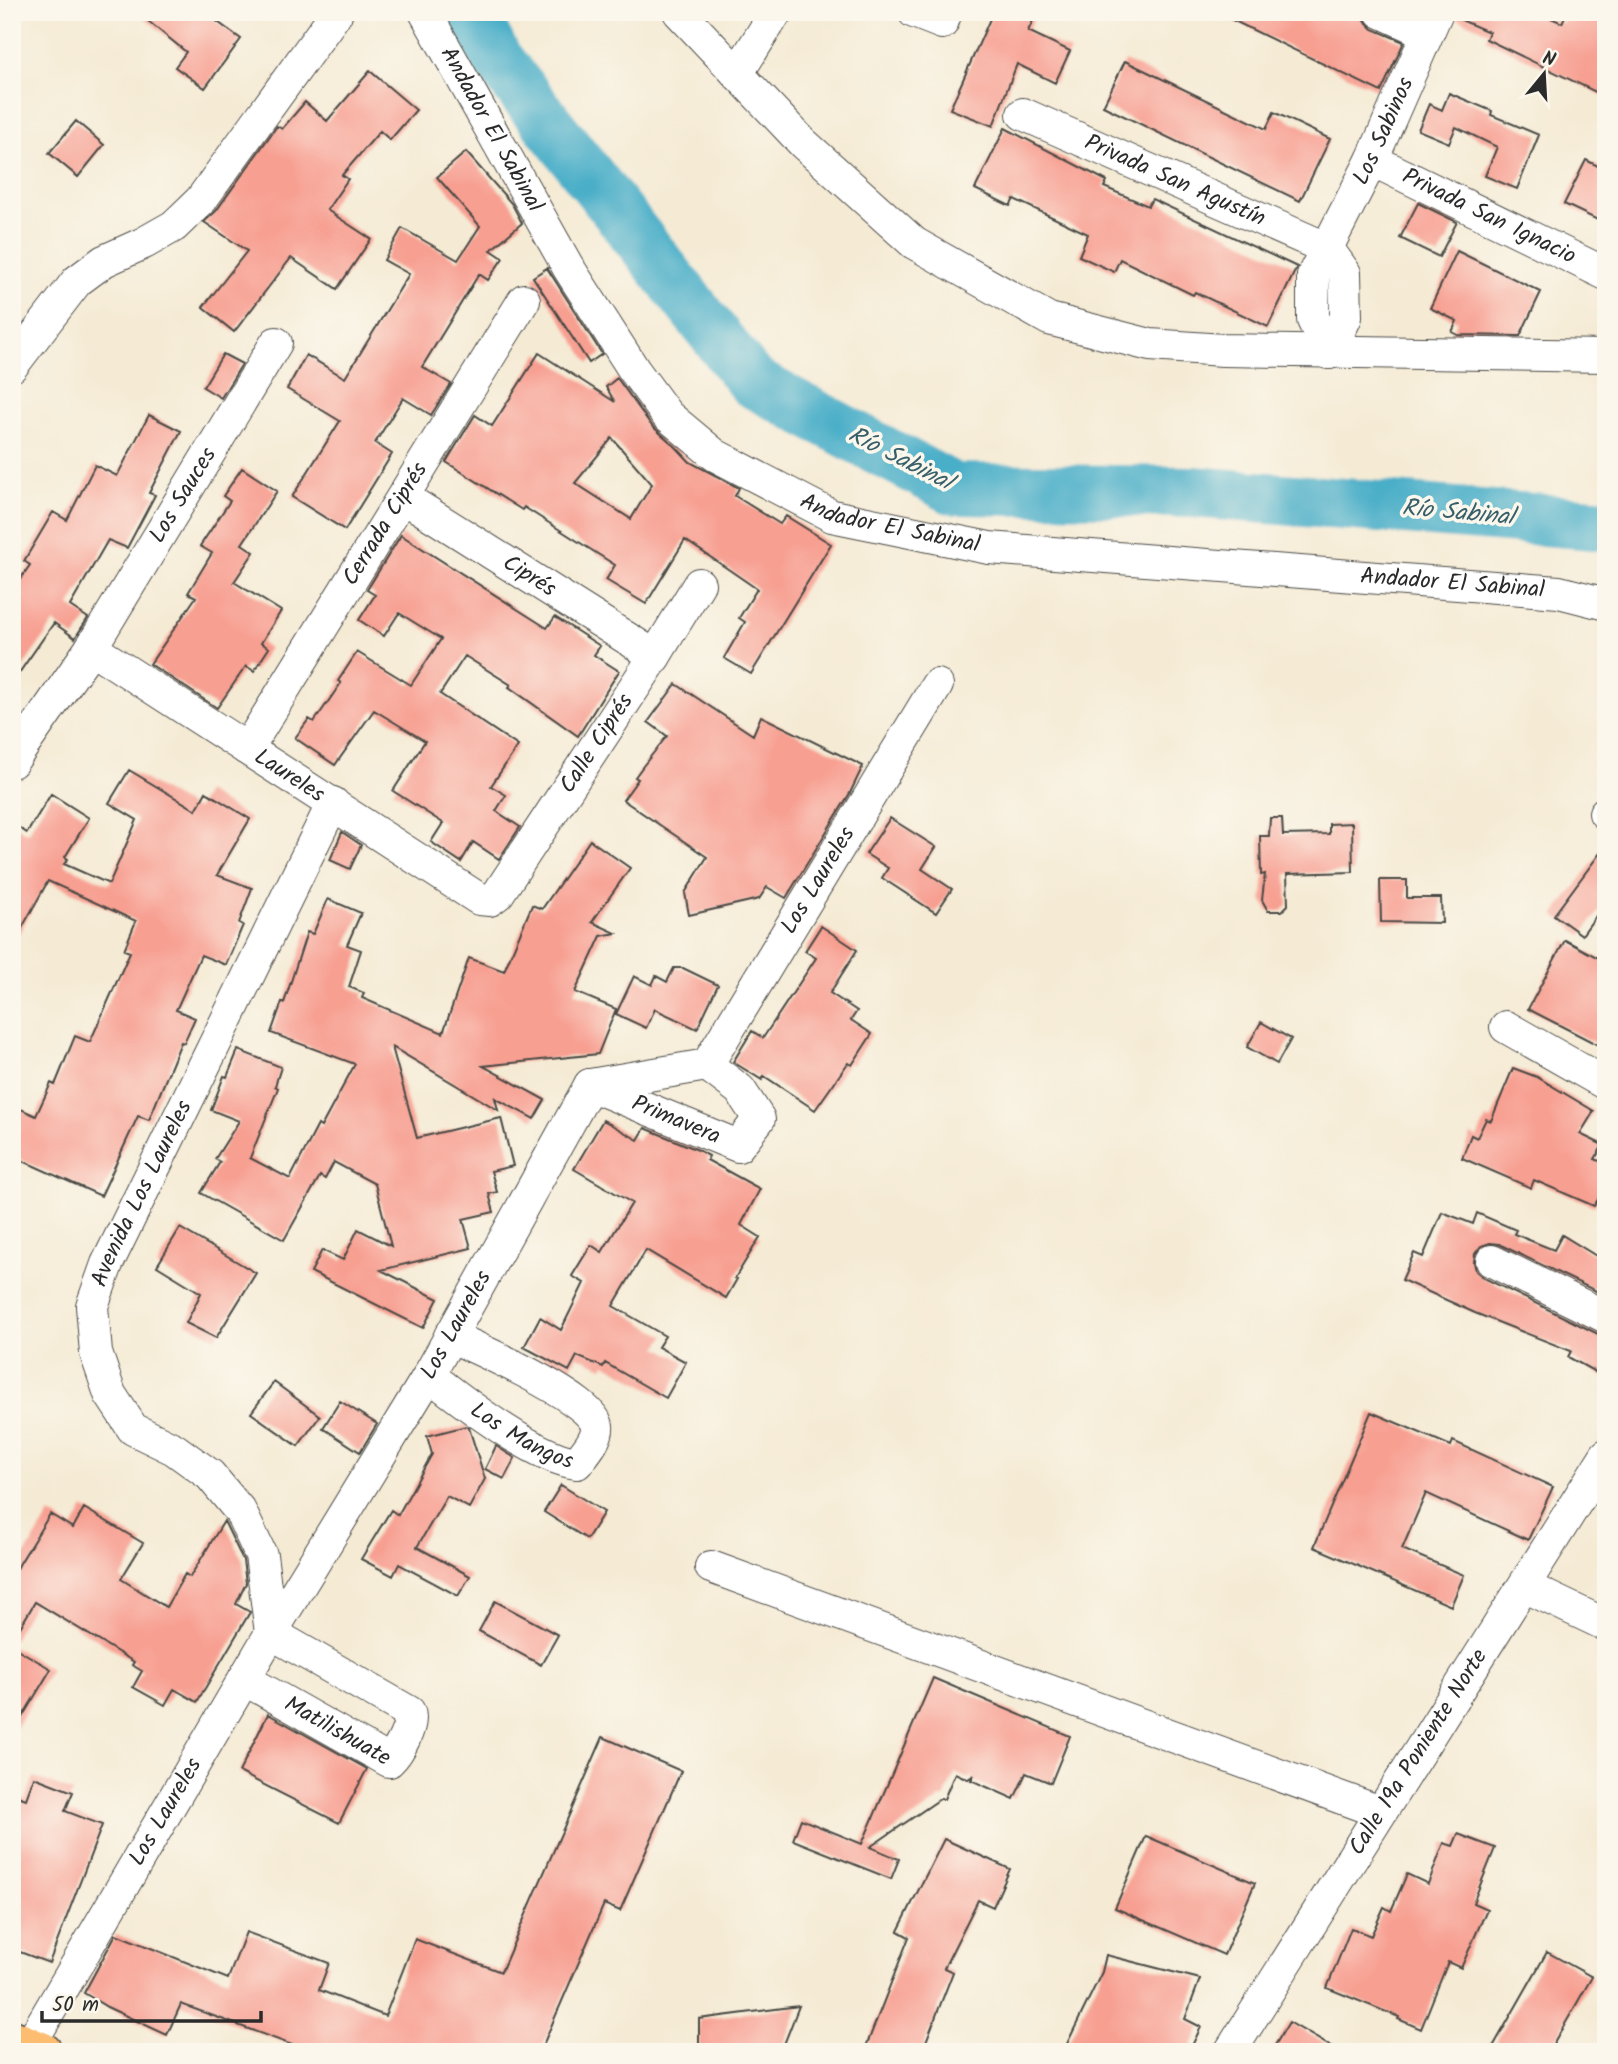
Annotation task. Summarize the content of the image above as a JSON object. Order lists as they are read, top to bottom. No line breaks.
{"streets":{"street":["Andador El Sabinal","Los Sabinos","Privada San Agustín","Privada San Ignacio","Los Sauces","Cerrada Ciprés","Ciprés","Calle Ciprés","Laureles","Los Laureles","Primavera","Avenida Los Laureles","Los Mangos","Matilishuate","Calle 19a Poniente Norte"]},"crossings":[["Los Sabinos","Privada San Agustín"],["Los Sabinos","Privada San Ignacio"],["Los Sauces","Laureles"],["Cerrada Ciprés","Ciprés"],["Cerrada Ciprés","Laureles"],["Ciprés","Calle Ciprés"],["Calle Ciprés","Laureles"],["Laureles","Avenida Los Laureles"],["Los Laureles","Primavera"],["Los Laureles","Avenida Los Laureles"],["Los Laureles","Los Mangos"],["Los Laureles","Matilishuate"],["Avenida Los Laureles","Matilishuate"]],"water":["Río Sabinal"],"scale_bar":"50 m","north":"top"}
